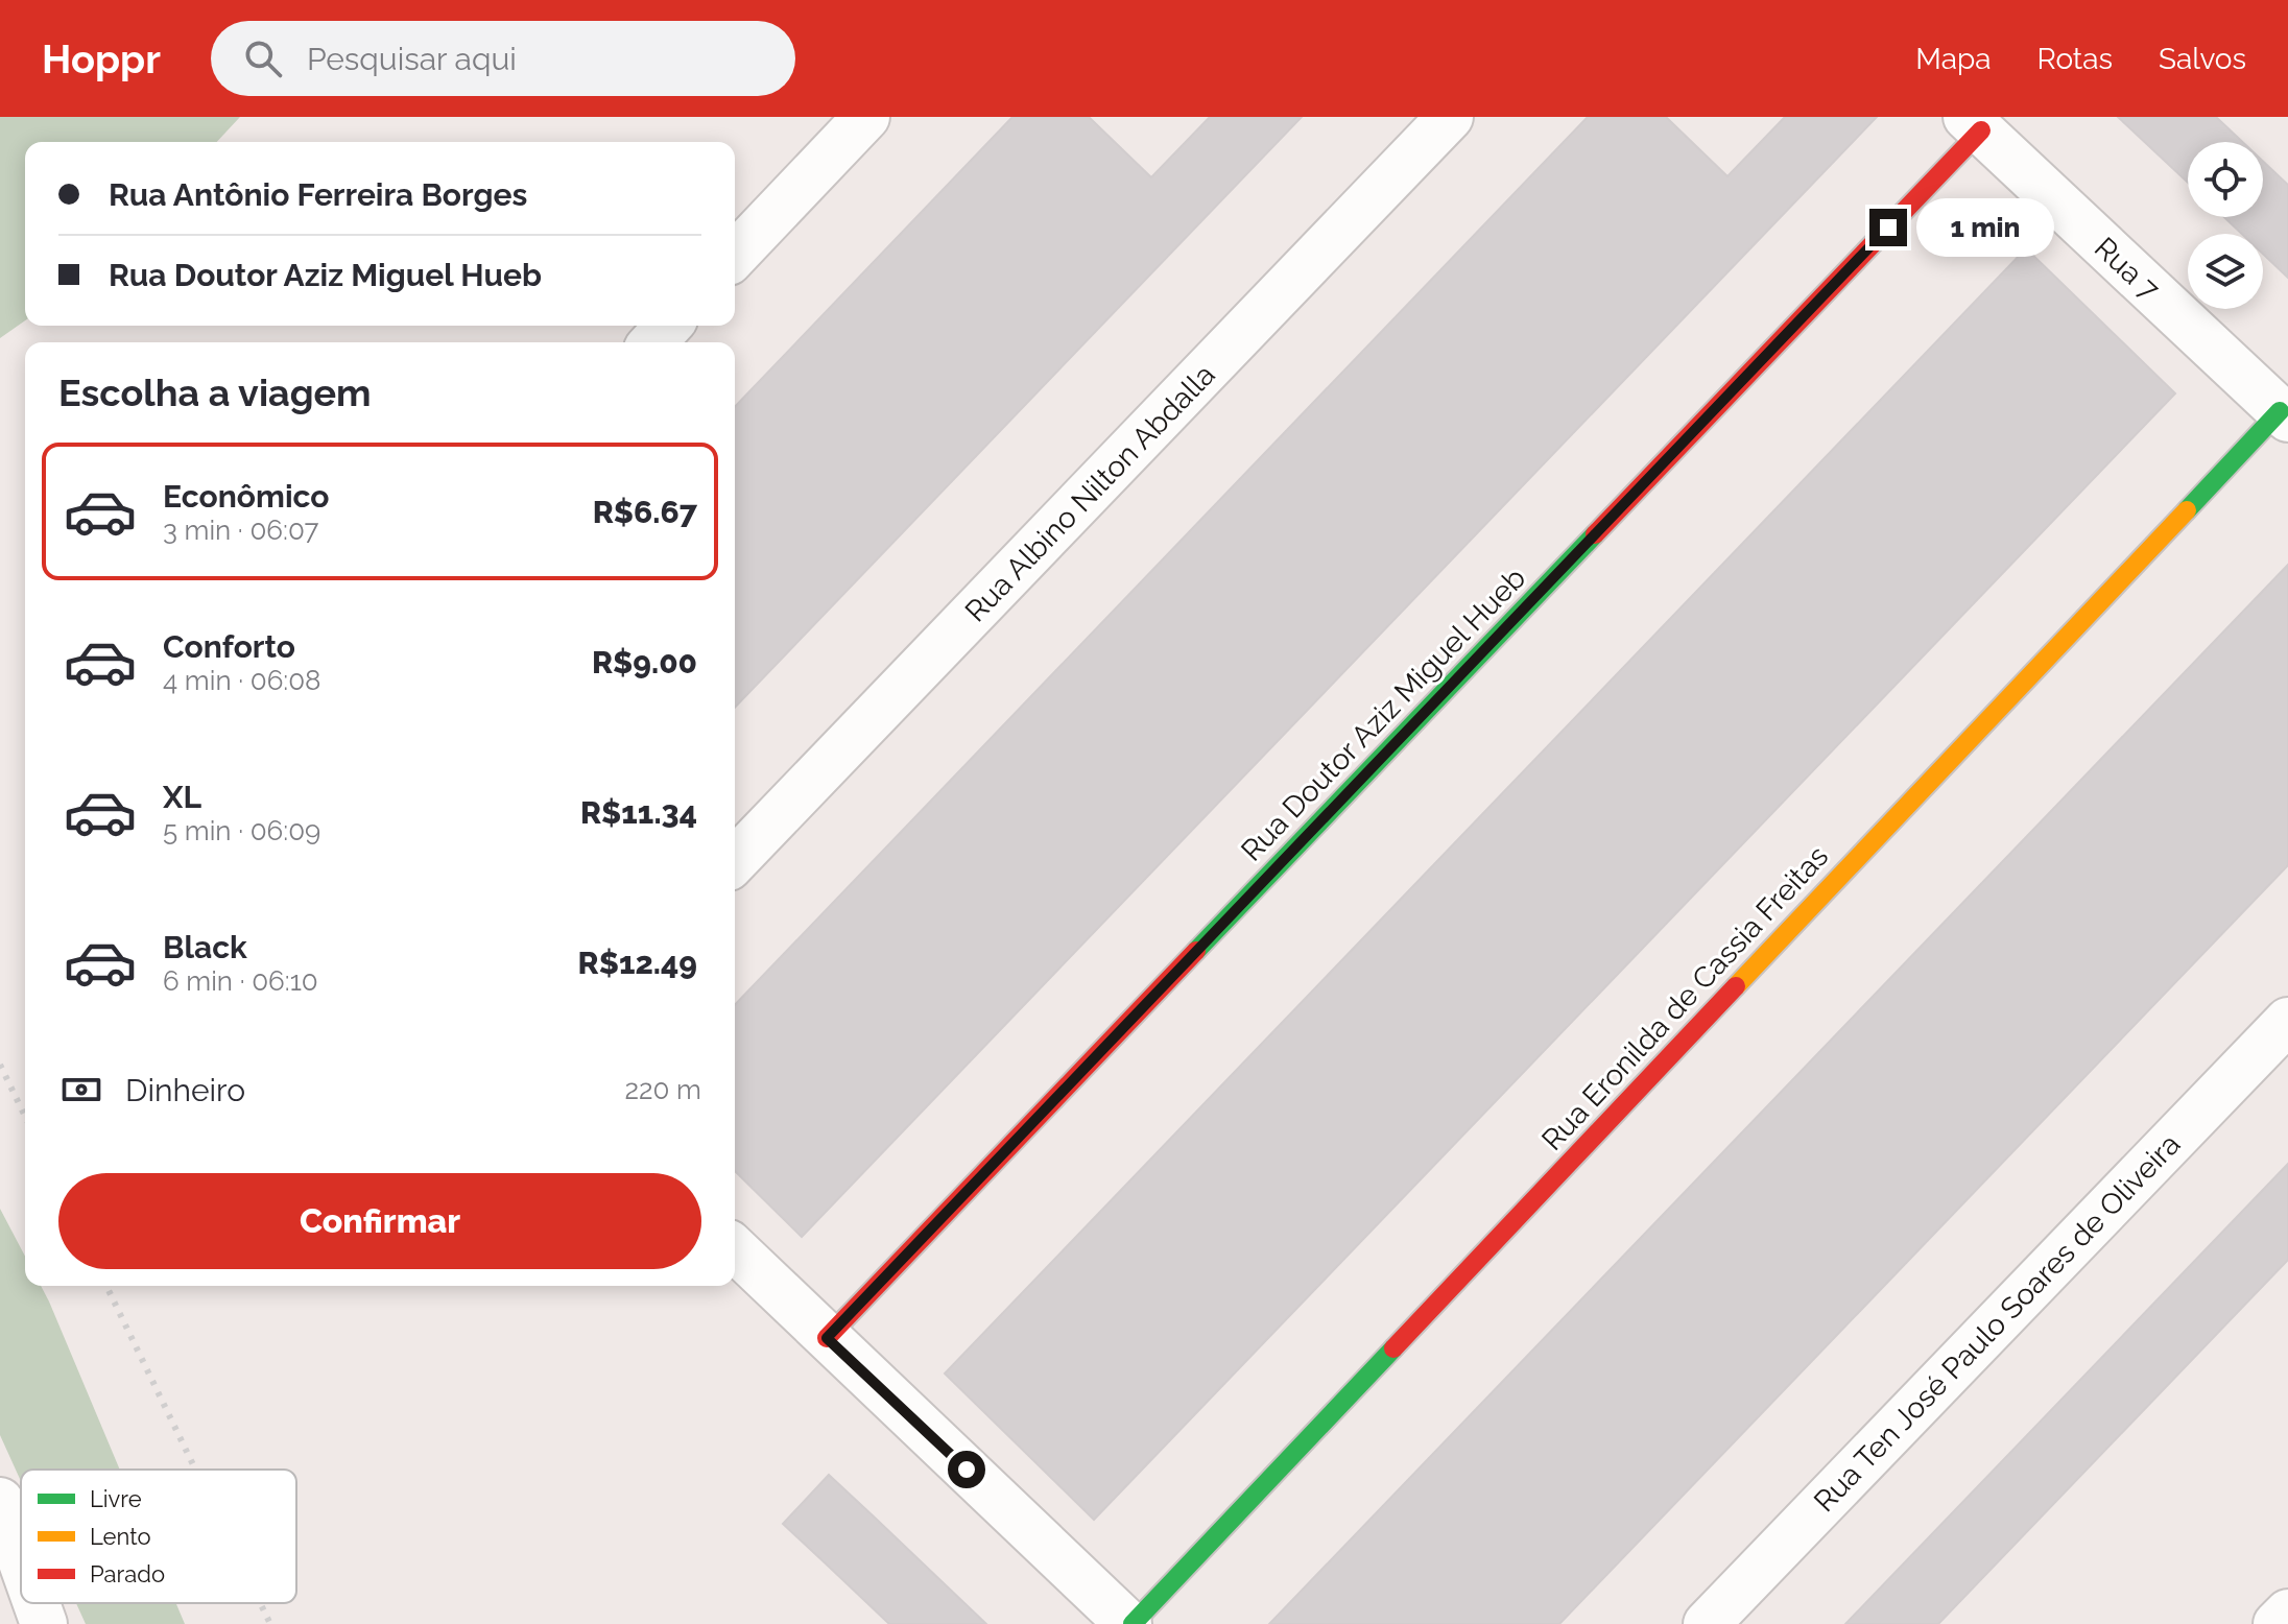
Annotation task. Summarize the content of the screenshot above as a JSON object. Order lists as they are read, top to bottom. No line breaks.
{"streets":{"street":["Rua 7","Rua Albino Nilton Abdalla","Rua Doutor Aziz Miguel Hueb","Rua Eronilda de Cassia Freitas","Rua Ten José Paulo Soares de Oliveira"]},"crossings":[["Rua 7","Rua Doutor Aziz Miguel Hueb"],["Rua 7","Rua Eronilda de Cassia Freitas"]],"legend":["Livre","Lento","Parado"],"page":{"header":"Hoppr","search":"Pesquisar aqui","nav":["Mapa","Rotas","Salvos"],"banner":["Rua Antônio Ferreira Borges","Rua Doutor Aziz Miguel Hueb"],"bubble":"1 min","heading":"Escolha a viagem","list":[{"name":"Econômico","note":"3 min · 06:07","value":"R$6.67"},{"name":"Conforto","note":"4 min · 06:08","value":"R$9.00"},{"name":"XL","note":"5 min · 06:09","value":"R$11.34"},{"name":"Black","note":"6 min · 06:10","value":"R$12.49"}],"pay":["Dinheiro","220 m"],"buttons":"Confirmar"}}
